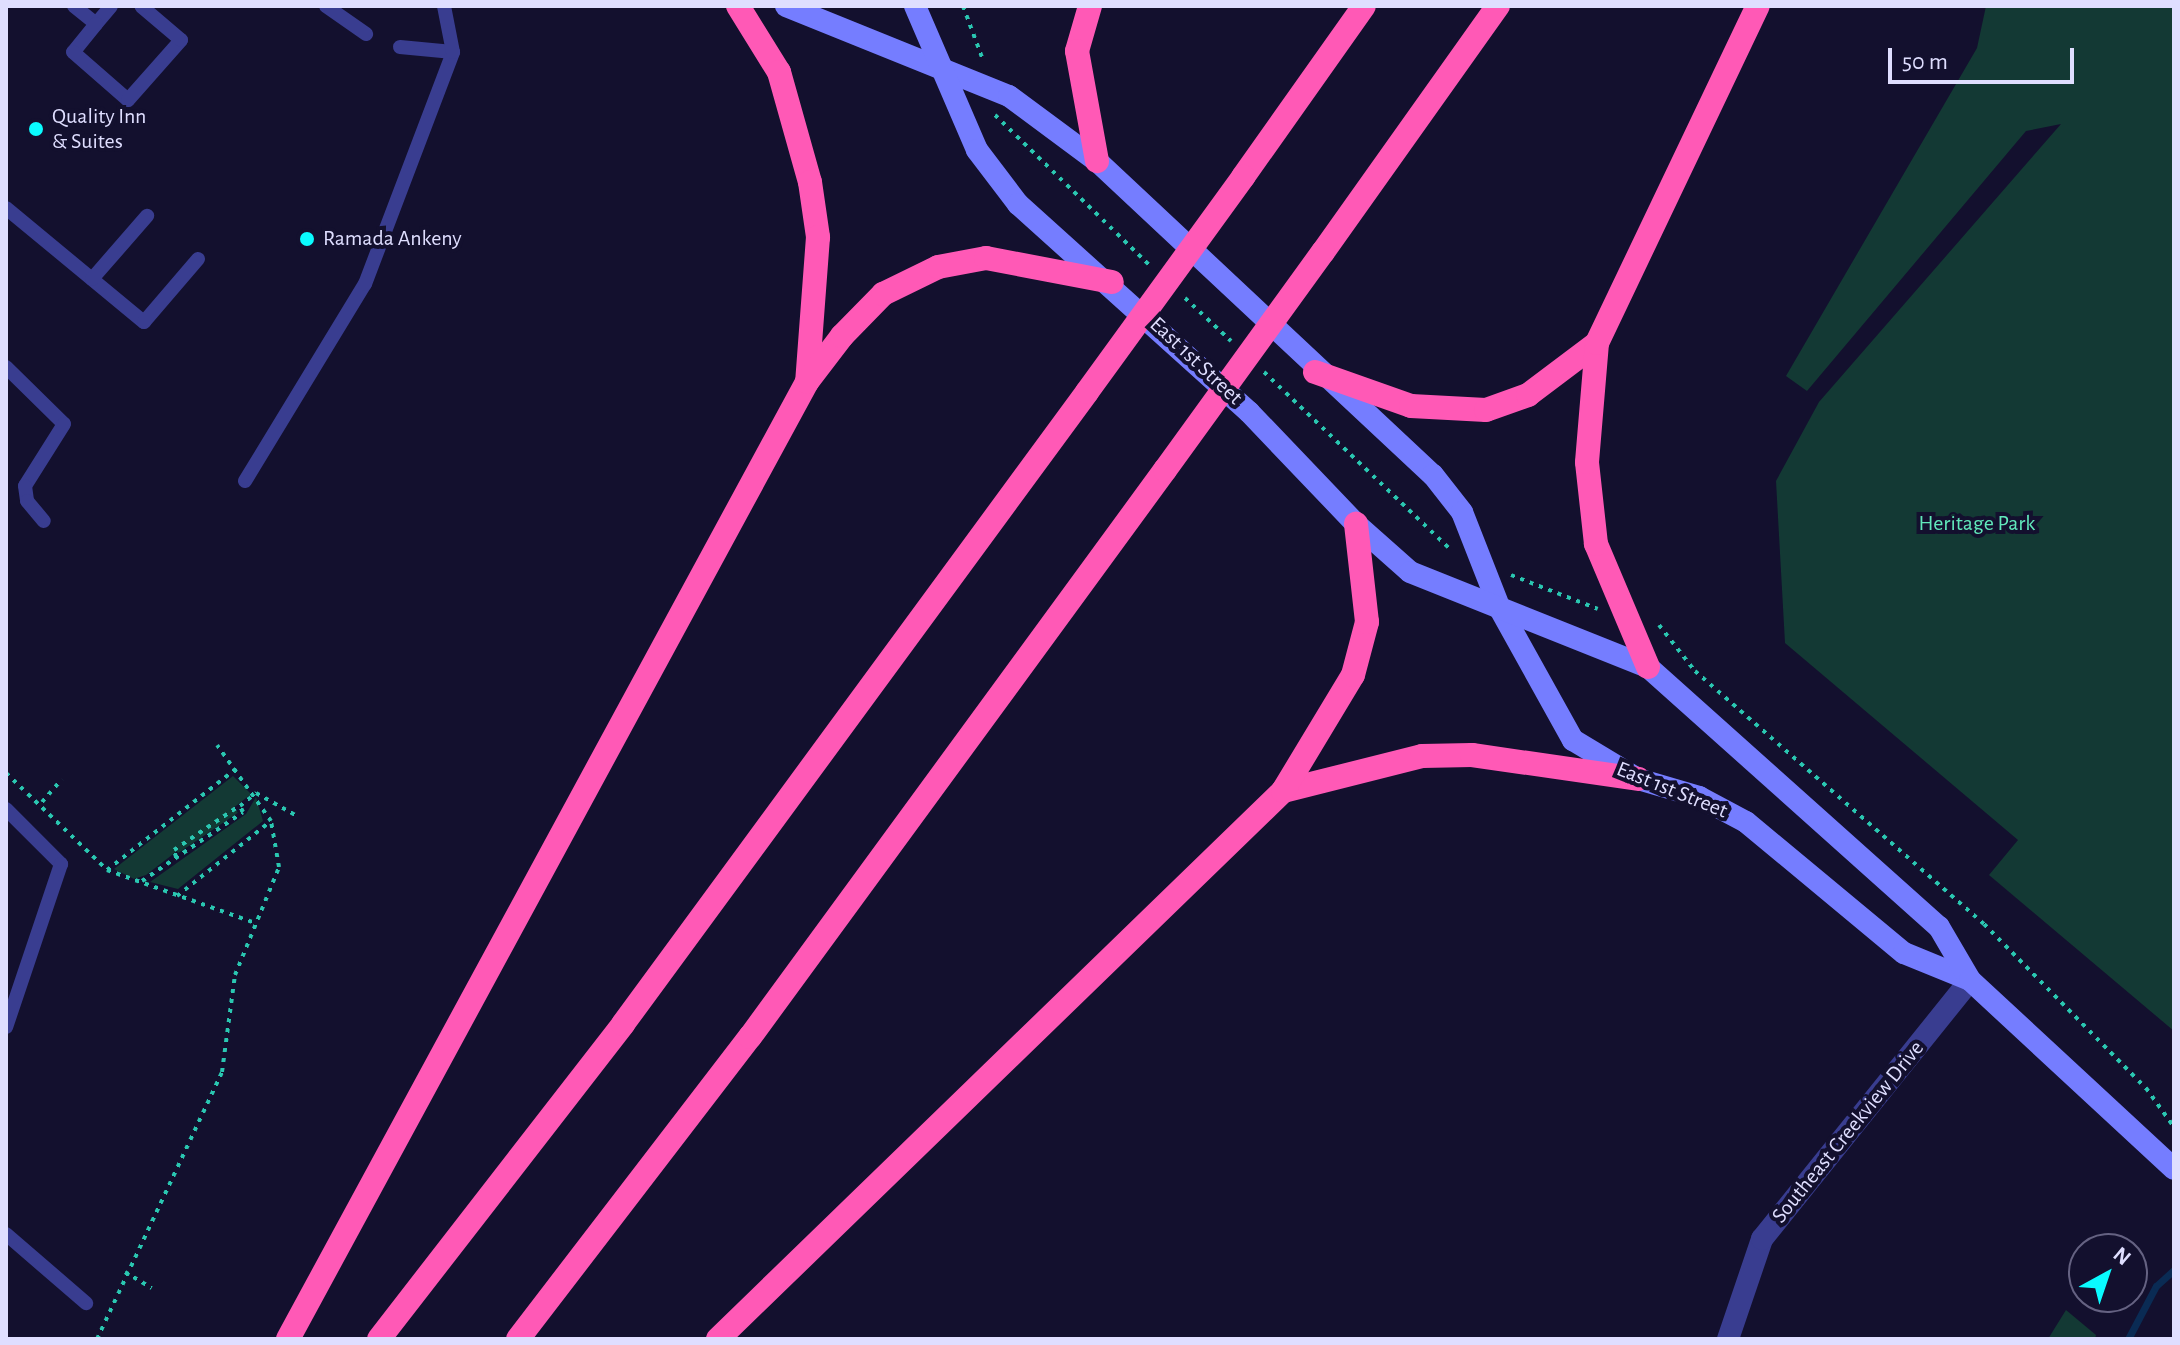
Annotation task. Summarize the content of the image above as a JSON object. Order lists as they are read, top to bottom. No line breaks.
{"streets":{"main road":["East 1st Street"],"street":["Southeast Creekview Drive"]},"crossings":[["East 1st Street","Southeast Creekview Drive"]],"parks":["Heritage Park"],"places":["Quality Inn & Suites","Ramada Ankeny"],"scale_bar":"50 m","north":"top right"}
